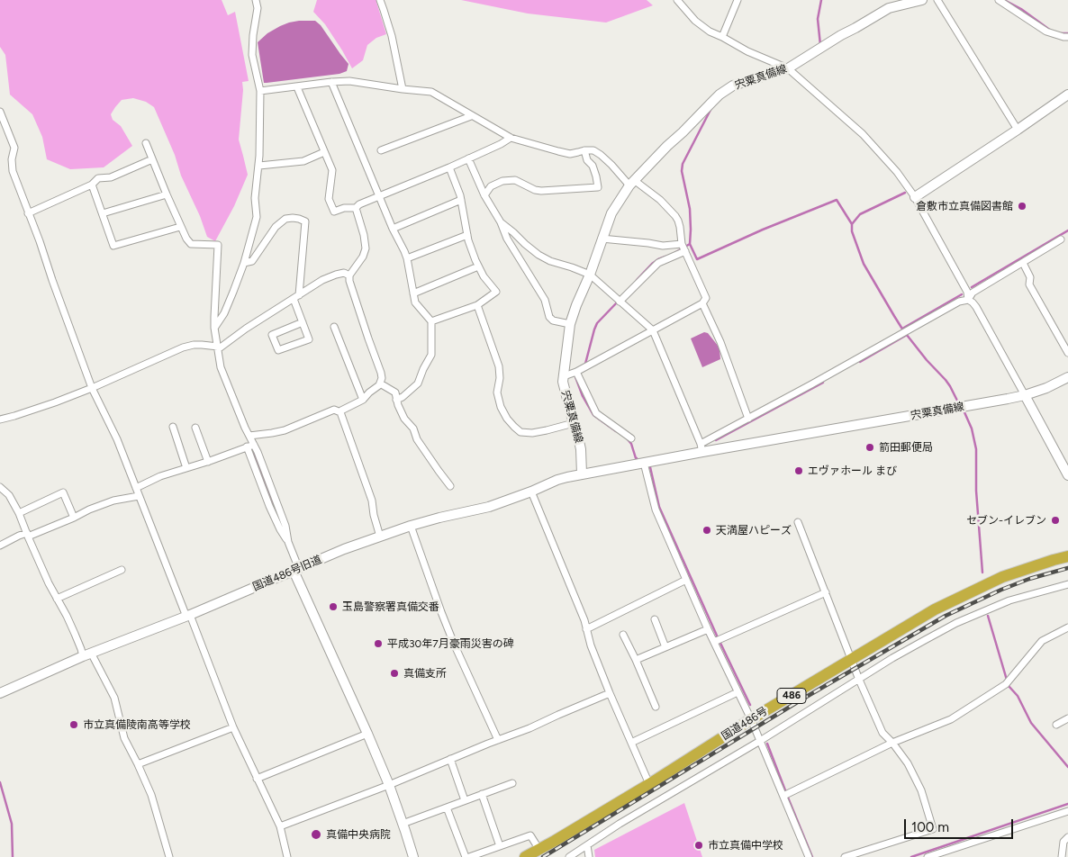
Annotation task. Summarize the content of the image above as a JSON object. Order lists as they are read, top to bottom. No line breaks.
{"streets":{"highway":["486","国道486号"],"main road":["宍粟真備線","国道486号旧道"]},"crossings":[["宍粟真備線","国道486号旧道"]],"places":["倉敷市立真備図書館","箭田郵便局","エヴァホール まび","セブン-イレブン","天満屋ハピーズ","玉島警察署真備交番","平成30年7月豪雨災害の碑","真備支所","市立真備陵南高等学校","真備中央病院","市立真備中学校"],"scale_bar":"100 m"}
